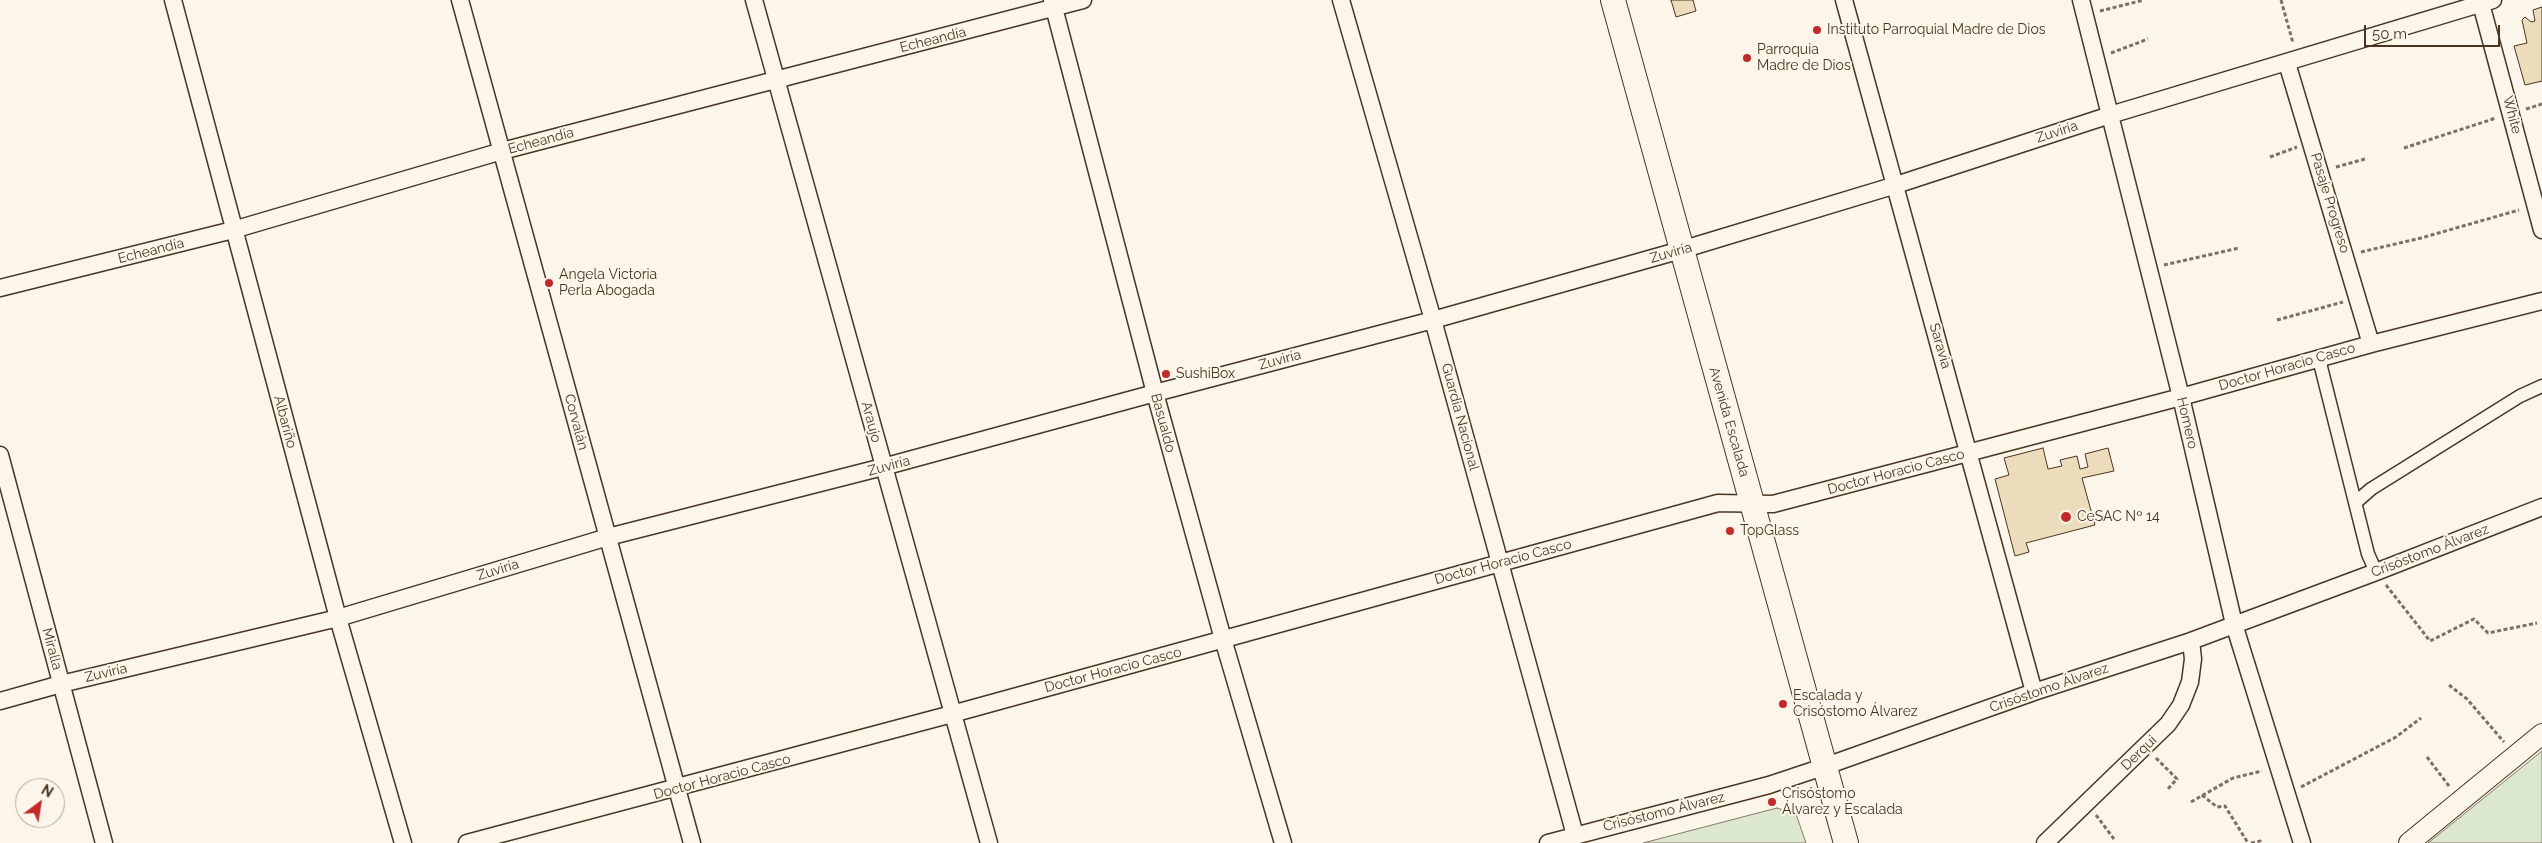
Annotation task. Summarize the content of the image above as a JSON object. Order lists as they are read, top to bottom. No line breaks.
{"streets":{"main road":["Avenida Escalada"],"street":["Echeandía","White","Zuviría","Pasaje Progreso","Saravia","Doctor Horacio Casco","Guardia Nacional","Albariño","Corvalán","Araujo","Basualdo","Homero","Crisóstomo Álvarez","Miralla","Derqui"]},"crossings":[["Echeandía","Albariño"],["Echeandía","Corvalán"],["Echeandía","Araujo"],["Echeandía","Basualdo"],["White","Zuviría"],["Zuviría","Pasaje Progreso"],["Zuviría","Saravia"],["Zuviría","Guardia Nacional"],["Zuviría","Albariño"],["Zuviría","Corvalán"],["Zuviría","Araujo"],["Zuviría","Avenida Escalada"],["Zuviría","Basualdo"],["Zuviría","Homero"],["Zuviría","Miralla"],["Pasaje Progreso","Doctor Horacio Casco"],["Saravia","Doctor Horacio Casco"],["Saravia","Crisóstomo Álvarez"],["Doctor Horacio Casco","Guardia Nacional"],["Doctor Horacio Casco","Corvalán"],["Doctor Horacio Casco","Araujo"],["Doctor Horacio Casco","Avenida Escalada"],["Doctor Horacio Casco","Basualdo"],["Doctor Horacio Casco","Homero"],["Guardia Nacional","Crisóstomo Álvarez"],["Avenida Escalada","Crisóstomo Álvarez"],["Homero","Crisóstomo Álvarez"],["Crisóstomo Álvarez","Derqui"]],"places":["Instituto Parroquial Madre de Dios","Parroquia Madre de Dios","Angela Victoria Perla Abogada","SushiBox","CeSAC Nº 14","TopGlass","Escalada y Crisóstomo Álvarez","Crisóstomo Álvarez y Escalada"],"scale_bar":"50 m","north":"top right"}
